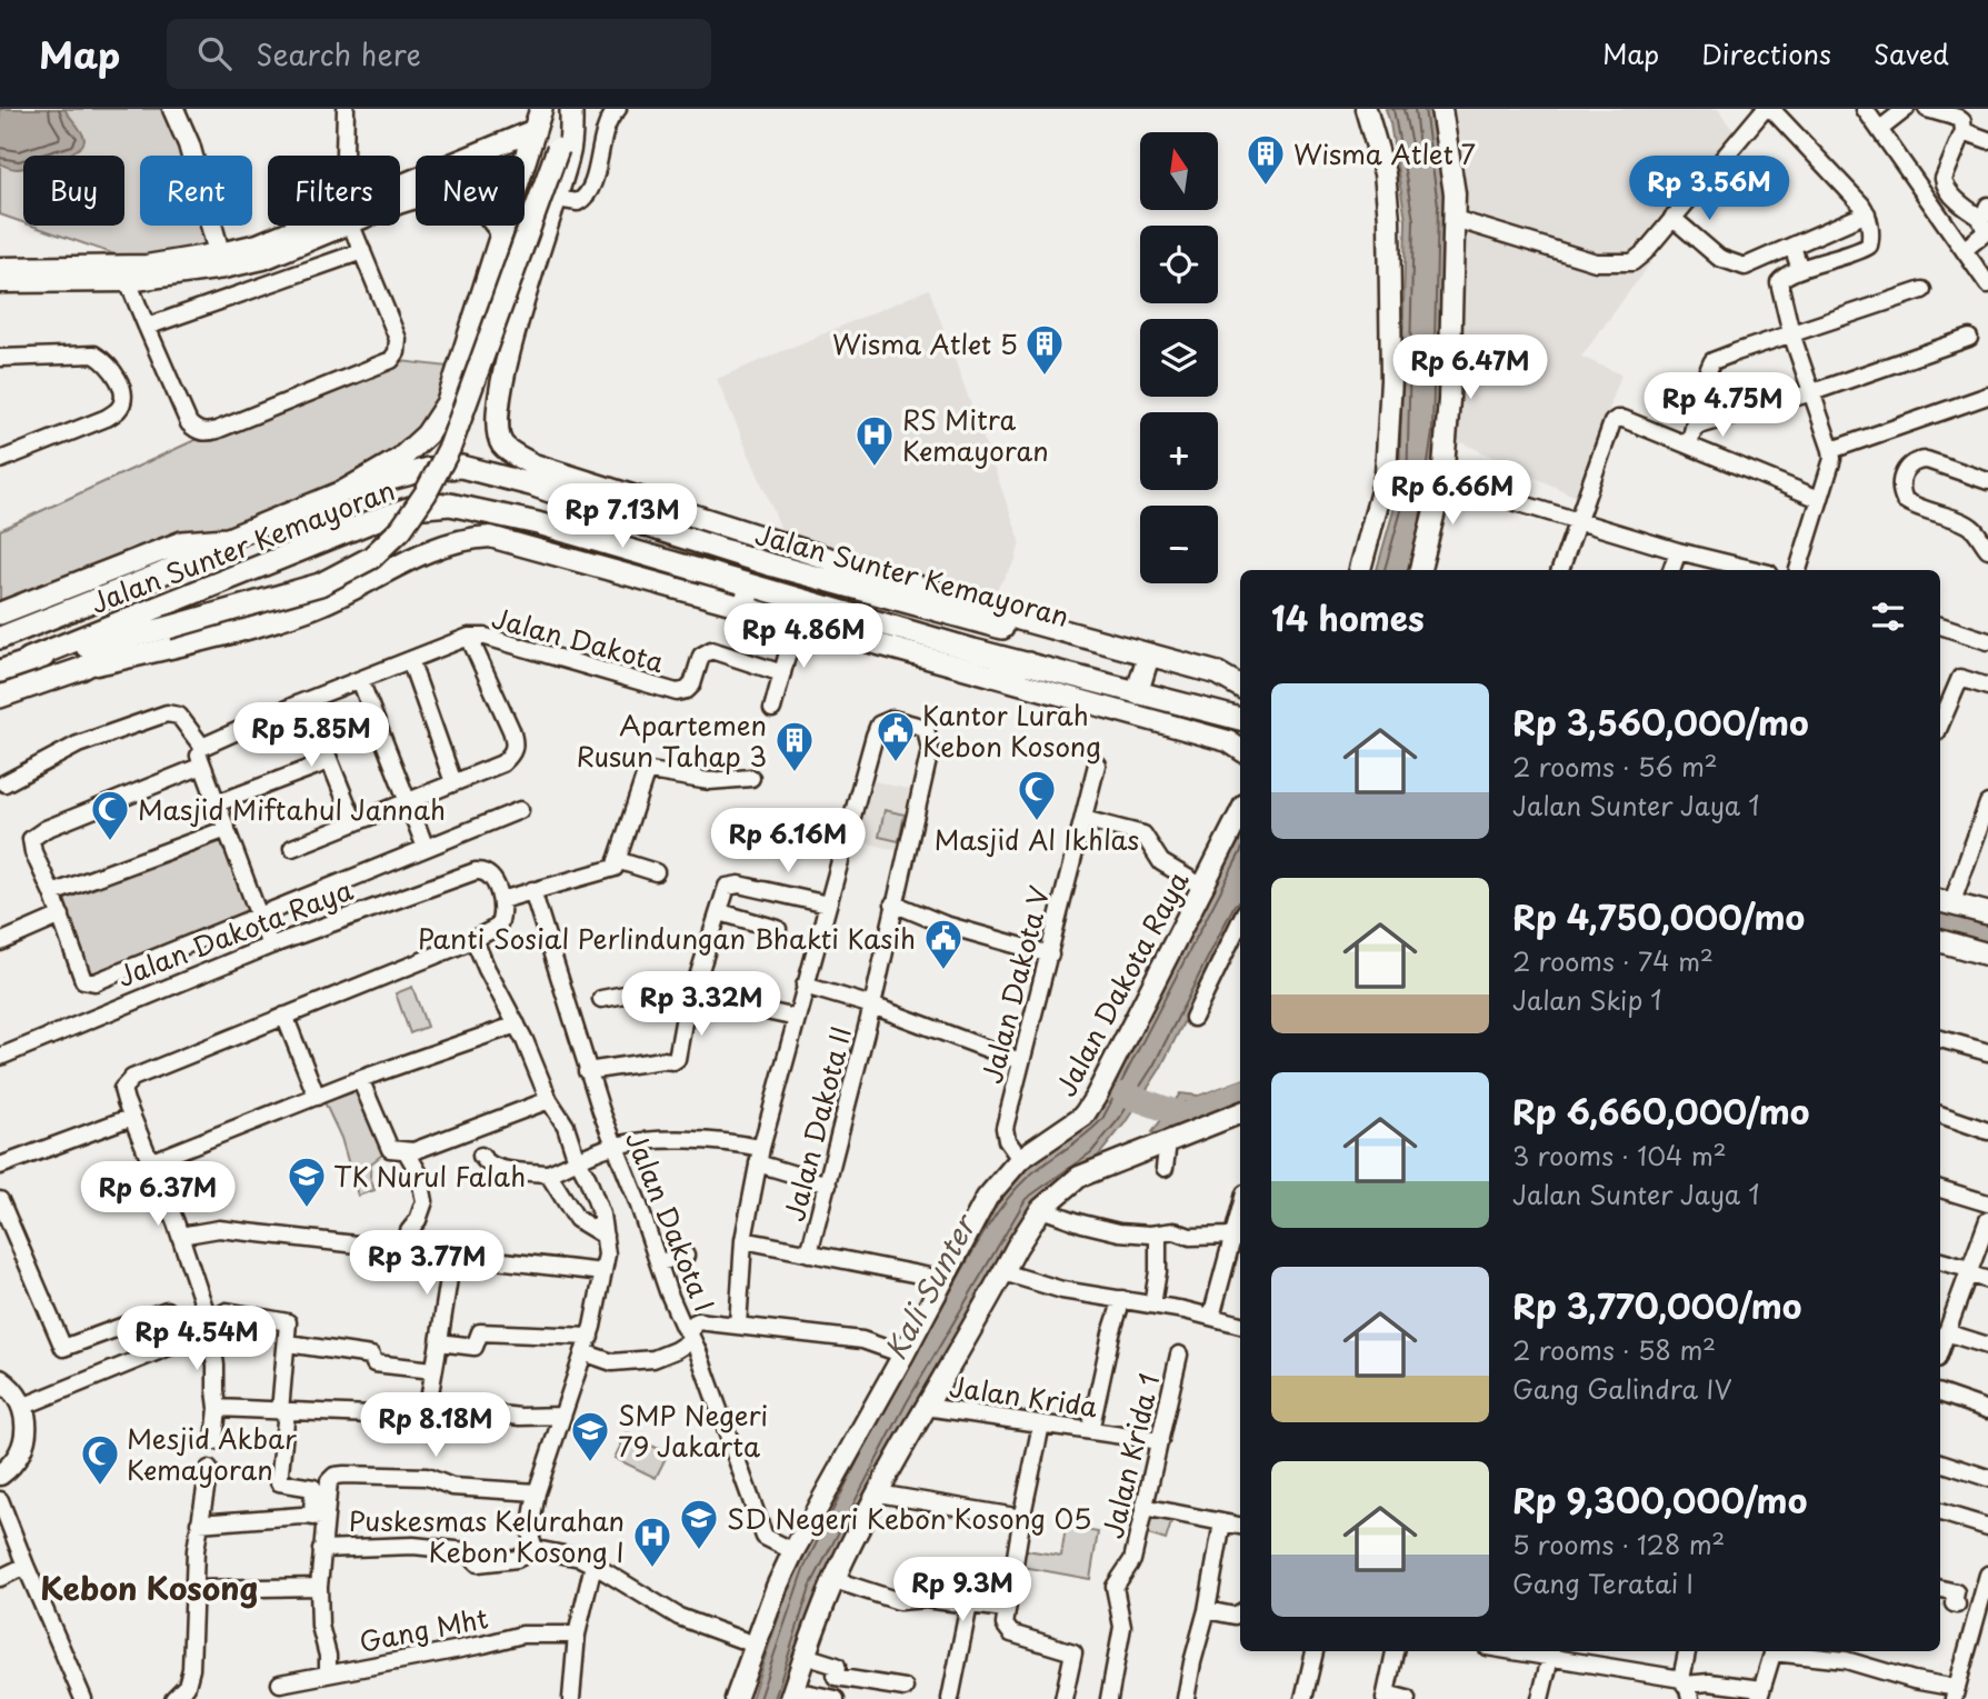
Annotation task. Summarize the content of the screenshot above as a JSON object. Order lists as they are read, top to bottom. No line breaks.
{"streets":{"main road":["Jalan Sunter Kemayoran"],"street":["Jalan Dakota","Jalan Dakota Raya","Jalan Dakota V","Jalan Dakota II","Jalan Dakota I","Jalan Krida","Jalan Krida 1","Gang Mht"]},"crossings":[["Jalan Dakota Raya","Jalan Dakota V"],["Jalan Dakota Raya","Jalan Dakota I"],["Jalan Dakota V","Jalan Dakota II"],["Jalan Krida","Jalan Krida 1"]],"districts":["Kebon Kosong"],"water":["Kali Sunter"],"places":{"building":["Wisma Atlet 7","Wisma Atlet 5","Apartemen Rusun Tahap 3"],"hospital":["RS Mitra Kemayoran","Puskesmas Kelurahan Kebon Kosong I"],"public building":["Kantor Lurah Kebon Kosong","Panti Sosial Perlindungan Bhakti Kasih"],"mosque":["Masjid Al Ikhlas","Masjid Miftahul Jannah","Mesjid Akbar Kemayoran"],"school or university":["TK Nurul Falah","SMP Negeri 79 Jakarta","SD Negeri Kebon Kosong 05"]},"north":"top","page":{"header":"Map","search":"Search here","nav":["Map","Directions","Saved"],"map_buttons":["+","−"],"price":["Rp 3.56M","Rp 6.47M","Rp 4.75M","Rp 6.66M","Rp 7.13M","Rp 4.86M","Rp 5.85M","Rp 6.16M","Rp 3.32M","Rp 6.37M","Rp 3.77M","Rp 4.54M","Rp 8.18M","Rp 9.3M"],"chip":["Buy","Rent","Filters","New"],"heading":"14 homes","list":[{"name":"Rp 3,560,000/mo","note":"2 rooms · 56 m² · Jalan Sunter Jaya 1"},{"name":"Rp 4,750,000/mo","note":"2 rooms · 74 m² · Jalan Skip 1"},{"name":"Rp 6,660,000/mo","note":"3 rooms · 104 m² · Jalan Sunter Jaya 1"},{"name":"Rp 3,770,000/mo","note":"2 rooms · 58 m² · Gang Galindra IV"},{"name":"Rp 9,300,000/mo","note":"5 rooms · 128 m² · Gang Teratai I"}]}}
